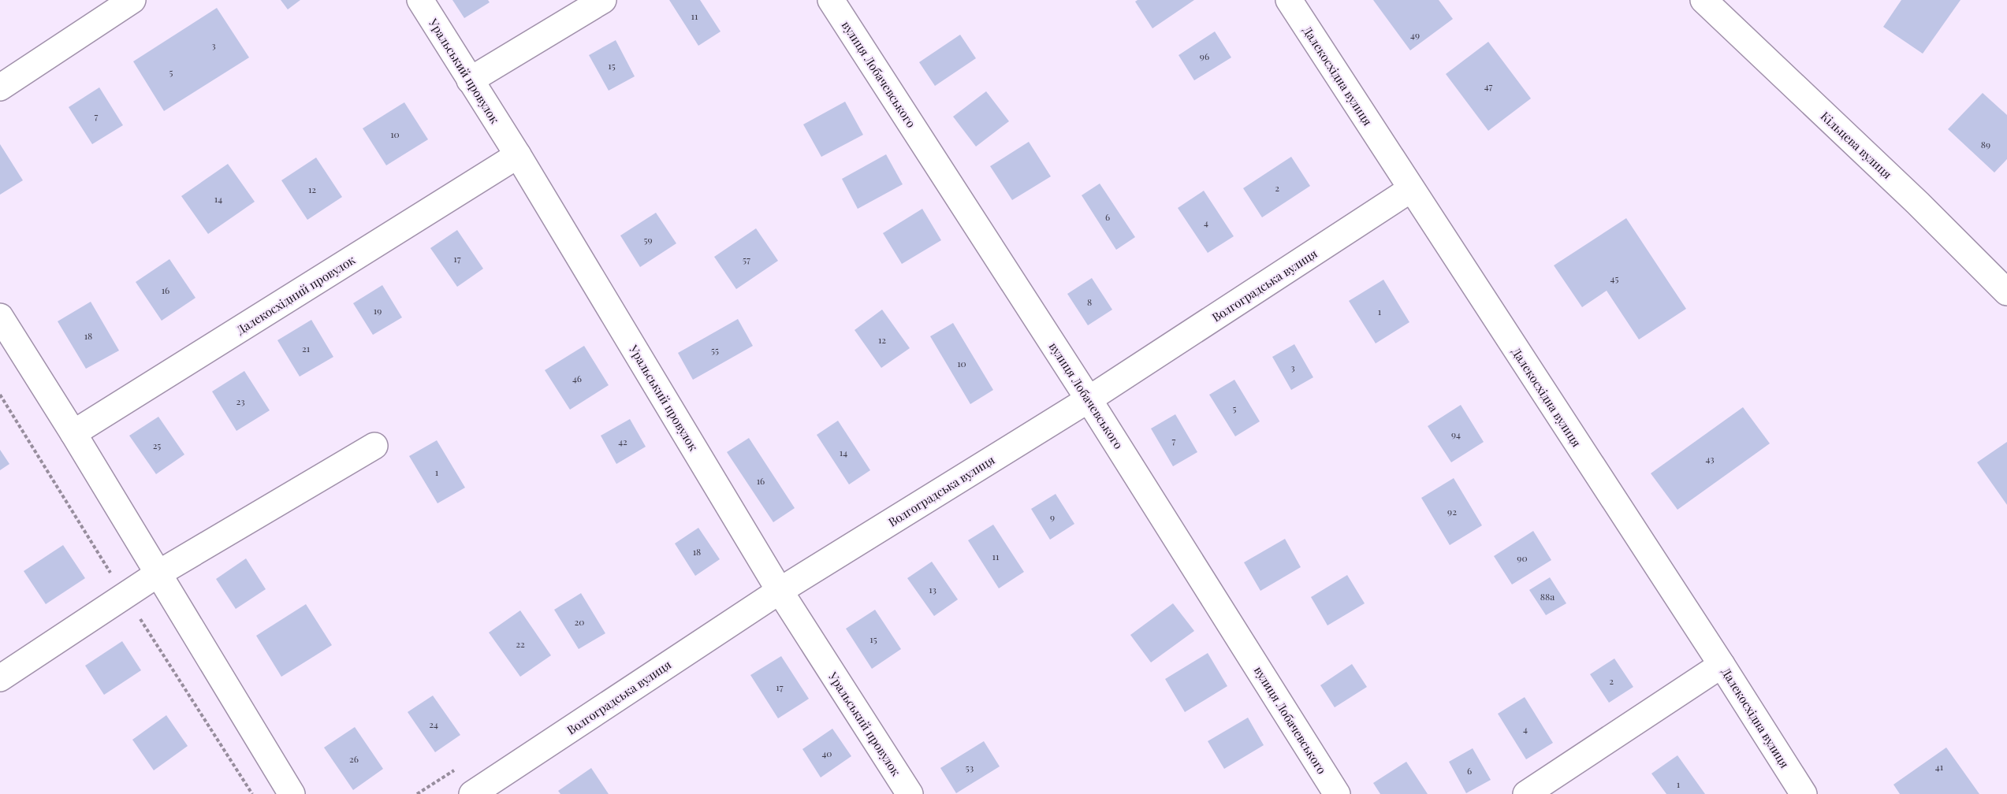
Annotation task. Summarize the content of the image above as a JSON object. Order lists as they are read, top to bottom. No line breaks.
{"streets":{"street":["Уральський провулок","вулиця Лобачевського","Далекосхідна вулиця","Кільцева вулиця","Волгоградська вулиця","Далекосхідний провулок"]},"crossings":[["Уральський провулок","Волгоградська вулиця"],["Уральський провулок","Далекосхідний провулок"],["вулиця Лобачевського","Волгоградська вулиця"],["Далекосхідна вулиця","Волгоградська вулиця"]],"house_numbers":["11","49","3","96","15","5","47","7","10","89","2","12","14","6","4","59","17","57","45","16","8","19","1","18","12","21","55","10","3","46","23","5","94","7","42","25","14","43","1","16","92","9","18","11","90","13","88а","20","15","22","2","17","24","4","40","26","41","53","6","1"]}
